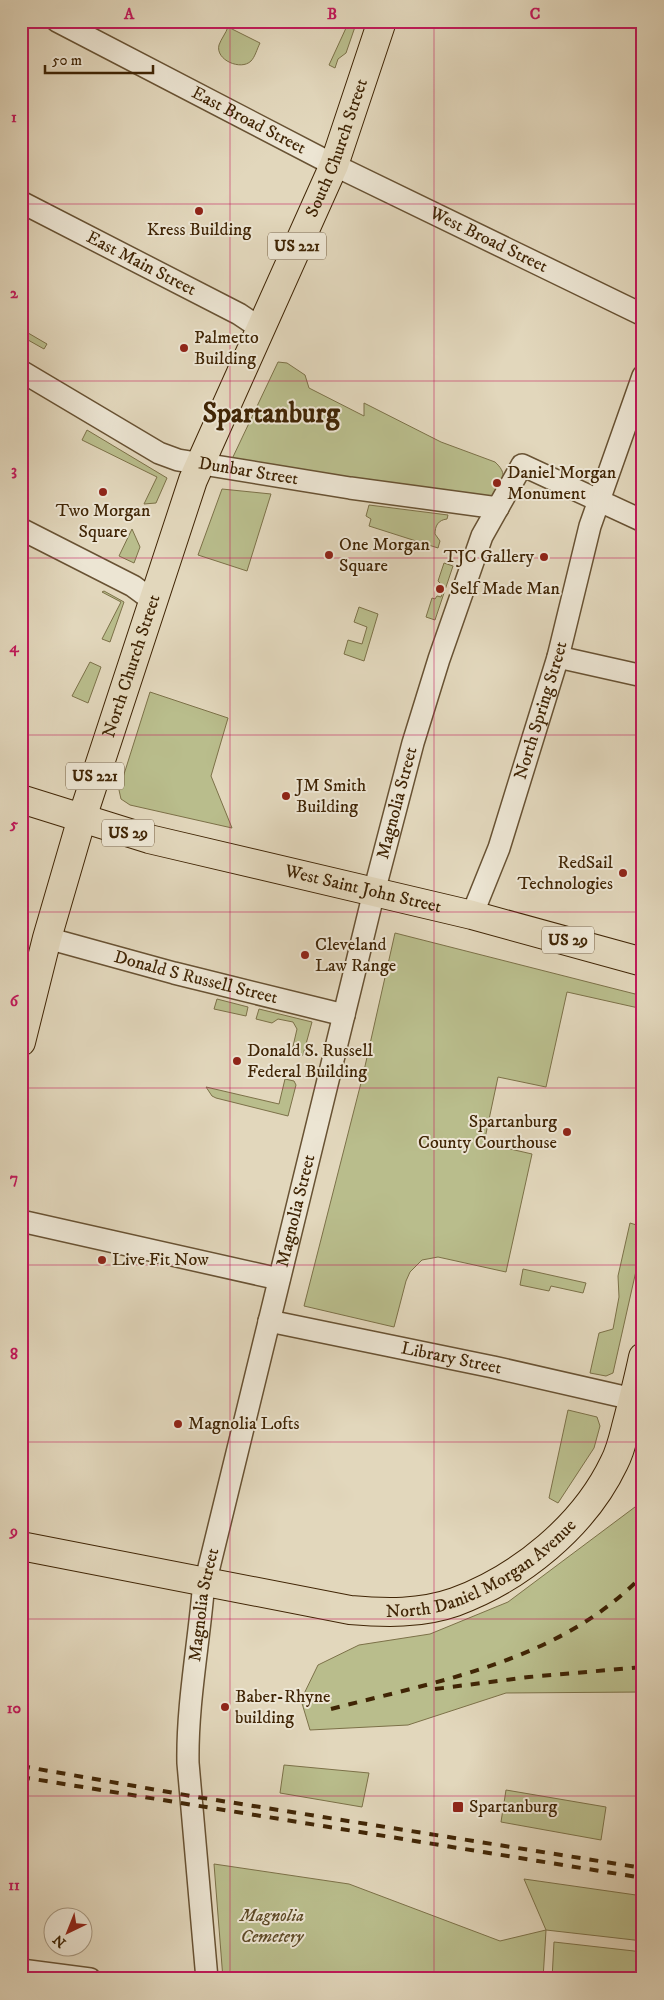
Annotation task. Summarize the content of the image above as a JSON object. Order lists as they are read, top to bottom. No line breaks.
{"streets":{"main road":["South Church Street","US 221","North Church Street","US 29","West Saint John Street","North Daniel Morgan Avenue"],"street":["East Broad Street","West Broad Street","East Main Street","Dunbar Street","North Spring Street","Magnolia Street","Donald S Russell Street","Library Street"]},"crossings":[["East Broad Street","South Church Street"],["East Broad Street","West Broad Street"],["South Church Street","West Broad Street"],["South Church Street","East Main Street"],["South Church Street","North Church Street"],["East Main Street","North Church Street"],["Dunbar Street","North Church Street"],["Dunbar Street","Magnolia Street"],["North Church Street","US 29"],["North Church Street","West Saint John Street"],["North Church Street","Donald S Russell Street"],["North Spring Street","Magnolia Street"],["North Spring Street","West Saint John Street"],["Magnolia Street","West Saint John Street"],["Magnolia Street","Donald S Russell Street"],["Magnolia Street","Library Street"],["Magnolia Street","North Daniel Morgan Avenue"],["US 29","West Saint John Street"],["Library Street","North Daniel Morgan Avenue"]],"districts":["Spartanburg"],"parks":["Magnolia Cemetery"],"places":{"other":["Kress Building","Palmetto Building","Daniel Morgan Monument","Two Morgan Square","One Morgan Square","TJC Gallery","Self Made Man","JM Smith Building","RedSail Technologies","Cleveland Law Range","Donald S. Russell Federal Building","Spartanburg County Courthouse","Live Fit Now","Magnolia Lofts","Baber-Rhyne building"],"transit":["Spartanburg"]},"scale_bar":"50 m","north":"bottom left","grid":{"columns":["A","B","C"],"rows":["1","2","3","4","5","6","7","8","9","10","11"]}}
